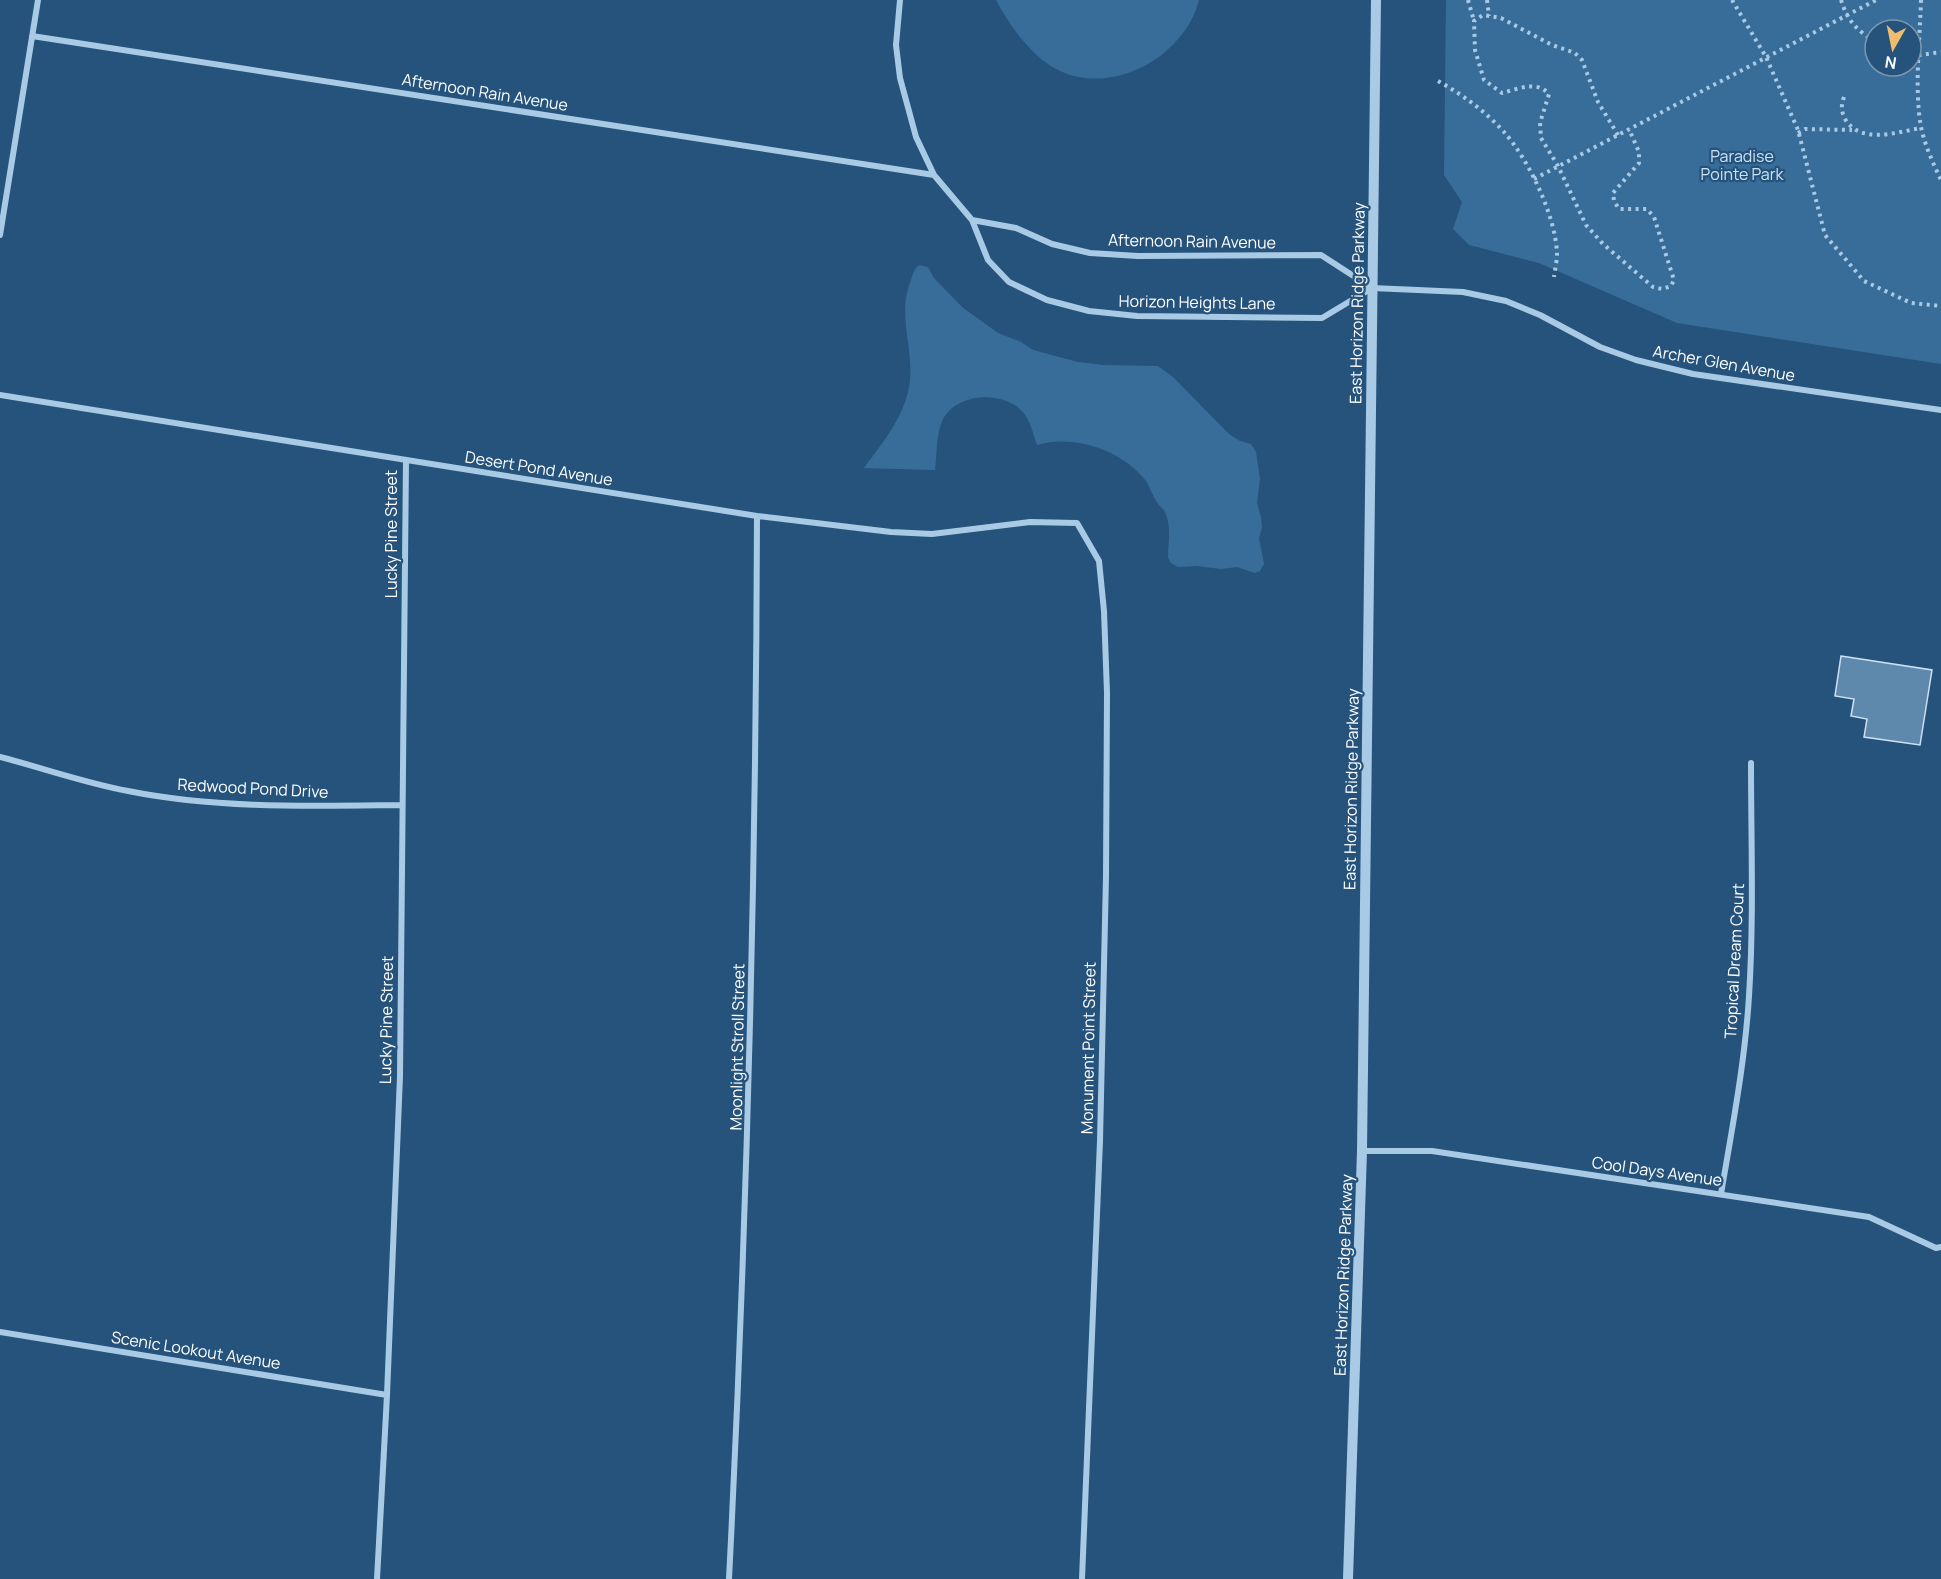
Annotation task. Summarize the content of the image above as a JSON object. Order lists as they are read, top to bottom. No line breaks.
{"streets":{"street":["Afternoon Rain Avenue","Horizon Heights Lane","East Horizon Ridge Parkway","Archer Glen Avenue","Desert Pond Avenue","Lucky Pine Street","Redwood Pond Drive","Tropical Dream Court","Moonlight Stroll Street","Monument Point Street","Cool Days Avenue","Scenic Lookout Avenue"]},"crossings":[["Afternoon Rain Avenue","Horizon Heights Lane"],["Afternoon Rain Avenue","East Horizon Ridge Parkway"],["Afternoon Rain Avenue","Archer Glen Avenue"],["Horizon Heights Lane","East Horizon Ridge Parkway"],["Horizon Heights Lane","Archer Glen Avenue"],["East Horizon Ridge Parkway","Archer Glen Avenue"],["East Horizon Ridge Parkway","Cool Days Avenue"],["Desert Pond Avenue","Lucky Pine Street"],["Desert Pond Avenue","Moonlight Stroll Street"],["Desert Pond Avenue","Monument Point Street"],["Lucky Pine Street","Redwood Pond Drive"],["Lucky Pine Street","Scenic Lookout Avenue"],["Tropical Dream Court","Cool Days Avenue"]],"parks":["Paradise Pointe Park"],"north":"bottom"}
